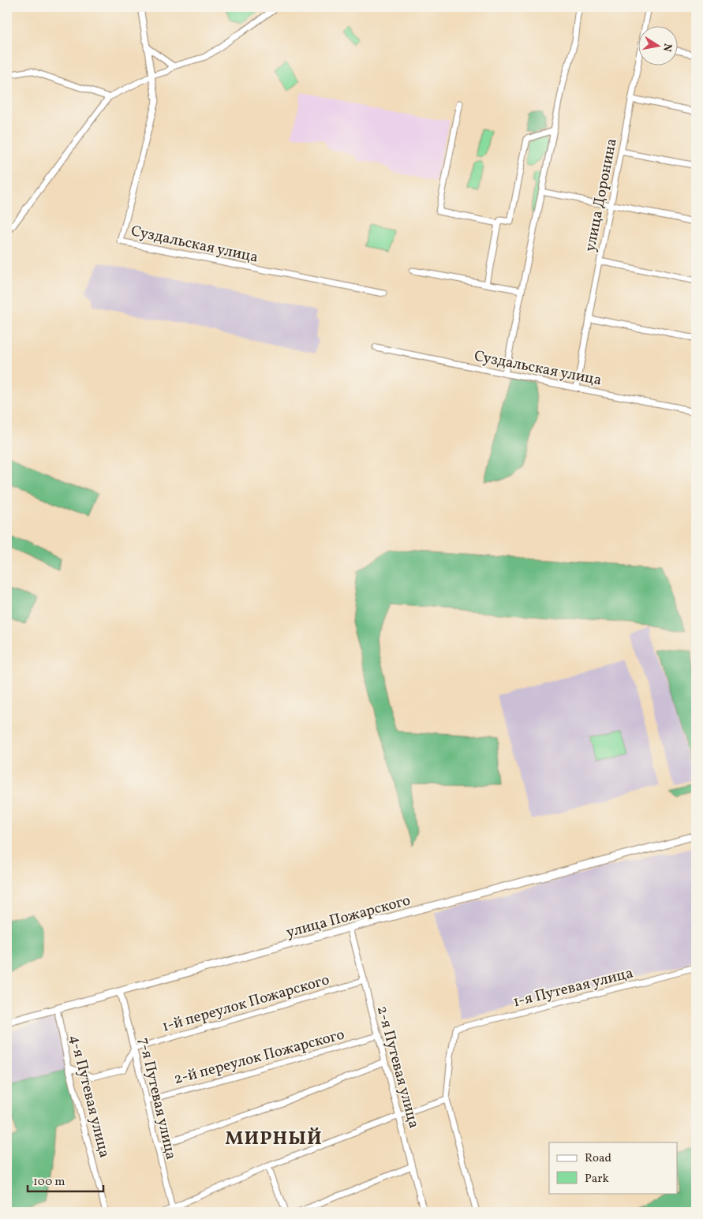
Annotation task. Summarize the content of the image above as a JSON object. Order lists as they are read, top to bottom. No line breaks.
{"streets":{"street":["улица Доронина","Суздальская улица","улица Пожарского","1-я Путевая улица","1-й переулок Пожарского","2-й переулок Пожарского","2-я Путевая улица","4-я Путевая улица","7-я Путевая улица"]},"crossings":[["улица Доронина","Суздальская улица"],["улица Пожарского","2-я Путевая улица"],["улица Пожарского","4-я Путевая улица"],["улица Пожарского","7-я Путевая улица"],["1-й переулок Пожарского","2-я Путевая улица"],["1-й переулок Пожарского","7-я Путевая улица"],["2-й переулок Пожарского","2-я Путевая улица"],["2-й переулок Пожарского","7-я Путевая улица"]],"districts":["МИРНЫЙ"],"legend":["Road","Park"],"scale_bar":"100 m","north":"right"}
